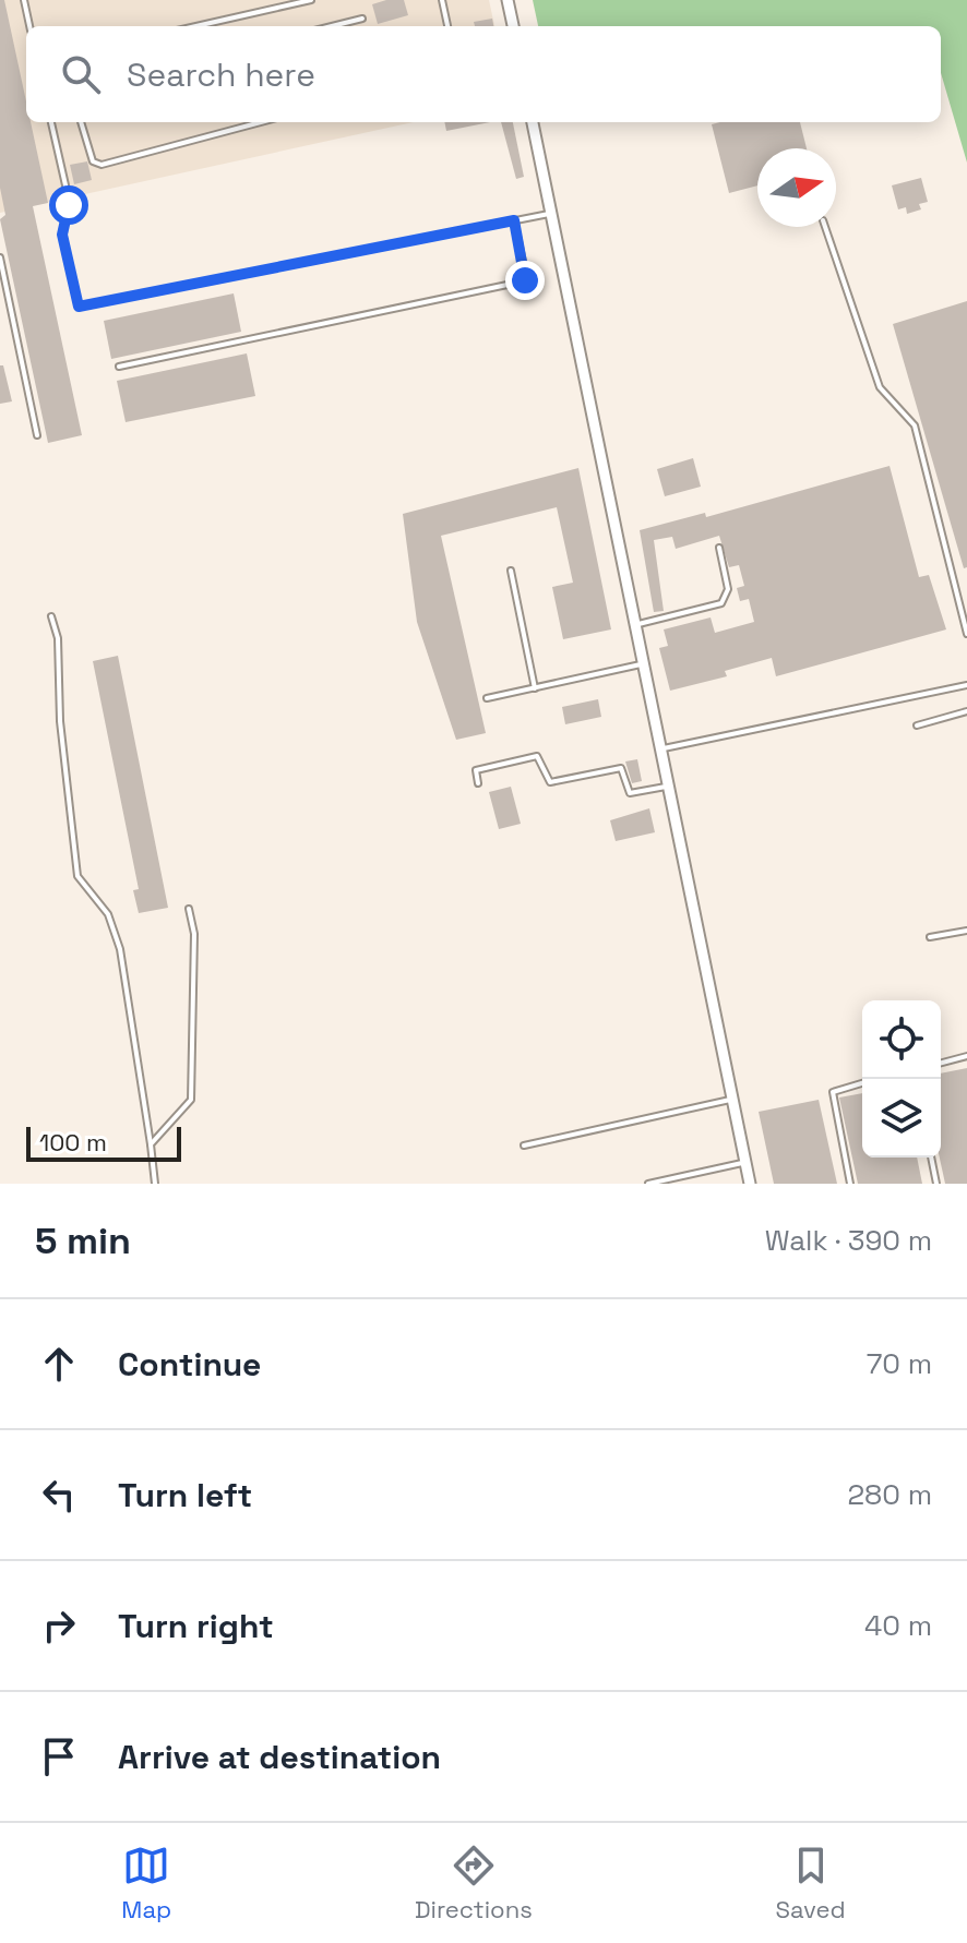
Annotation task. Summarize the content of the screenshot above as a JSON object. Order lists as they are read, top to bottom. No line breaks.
{"scale_bar":"100 m","north":"right","page":{"search":"Search here","scale":"100 m","heading":["5 min","Walk · 390 m"],"list":[["Continue","70 m"],["Turn left","280 m"],["Turn right","40 m"],"Arrive at destination"],"nav":["Map","Directions","Saved"]}}
